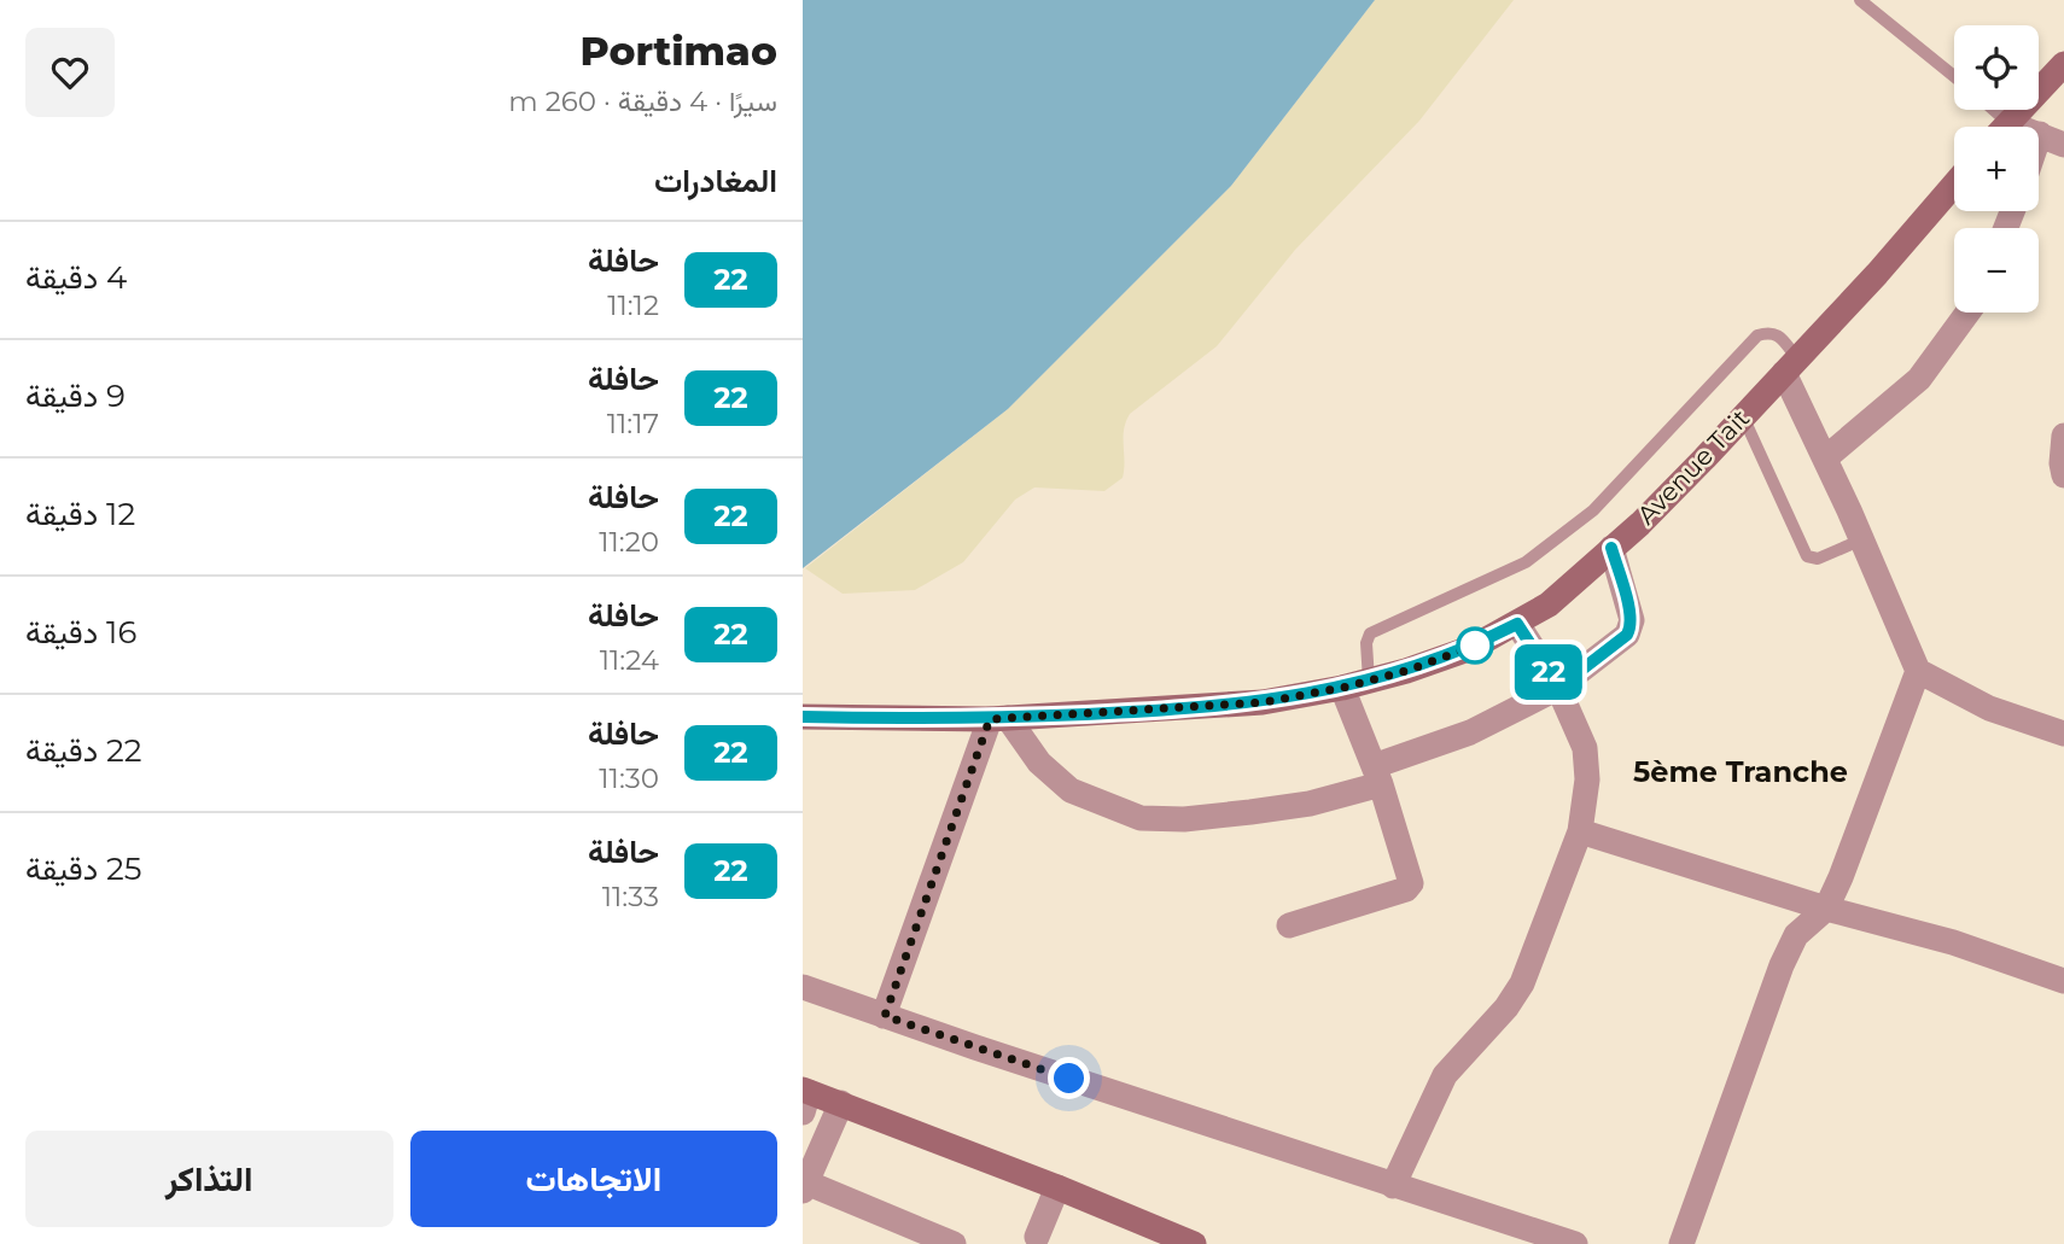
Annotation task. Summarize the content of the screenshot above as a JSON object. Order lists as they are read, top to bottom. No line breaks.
{"streets":{"street":["Avenue Tait"]},"districts":["5ème Tranche"],"lines":["bus line 22"],"page":{"on_map":"22","heading":[["Portimao","سيرًا · 4 دقيقة · 260 m"],"المغادرات"],"map_buttons":["+","−"],"list":[{"mark":"22","name":"حافلة","note":"11:12","value":"4 دقيقة"},{"mark":"22","name":"حافلة","note":"11:17","value":"9 دقيقة"},{"mark":"22","name":"حافلة","note":"11:20","value":"12 دقيقة"},{"mark":"22","name":"حافلة","note":"11:24","value":"16 دقيقة"},{"mark":"22","name":"حافلة","note":"11:30","value":"22 دقيقة"},{"mark":"22","name":"حافلة","note":"11:33","value":"25 دقيقة"}],"buttons":["الاتجاهات","التذاكر"]}}
